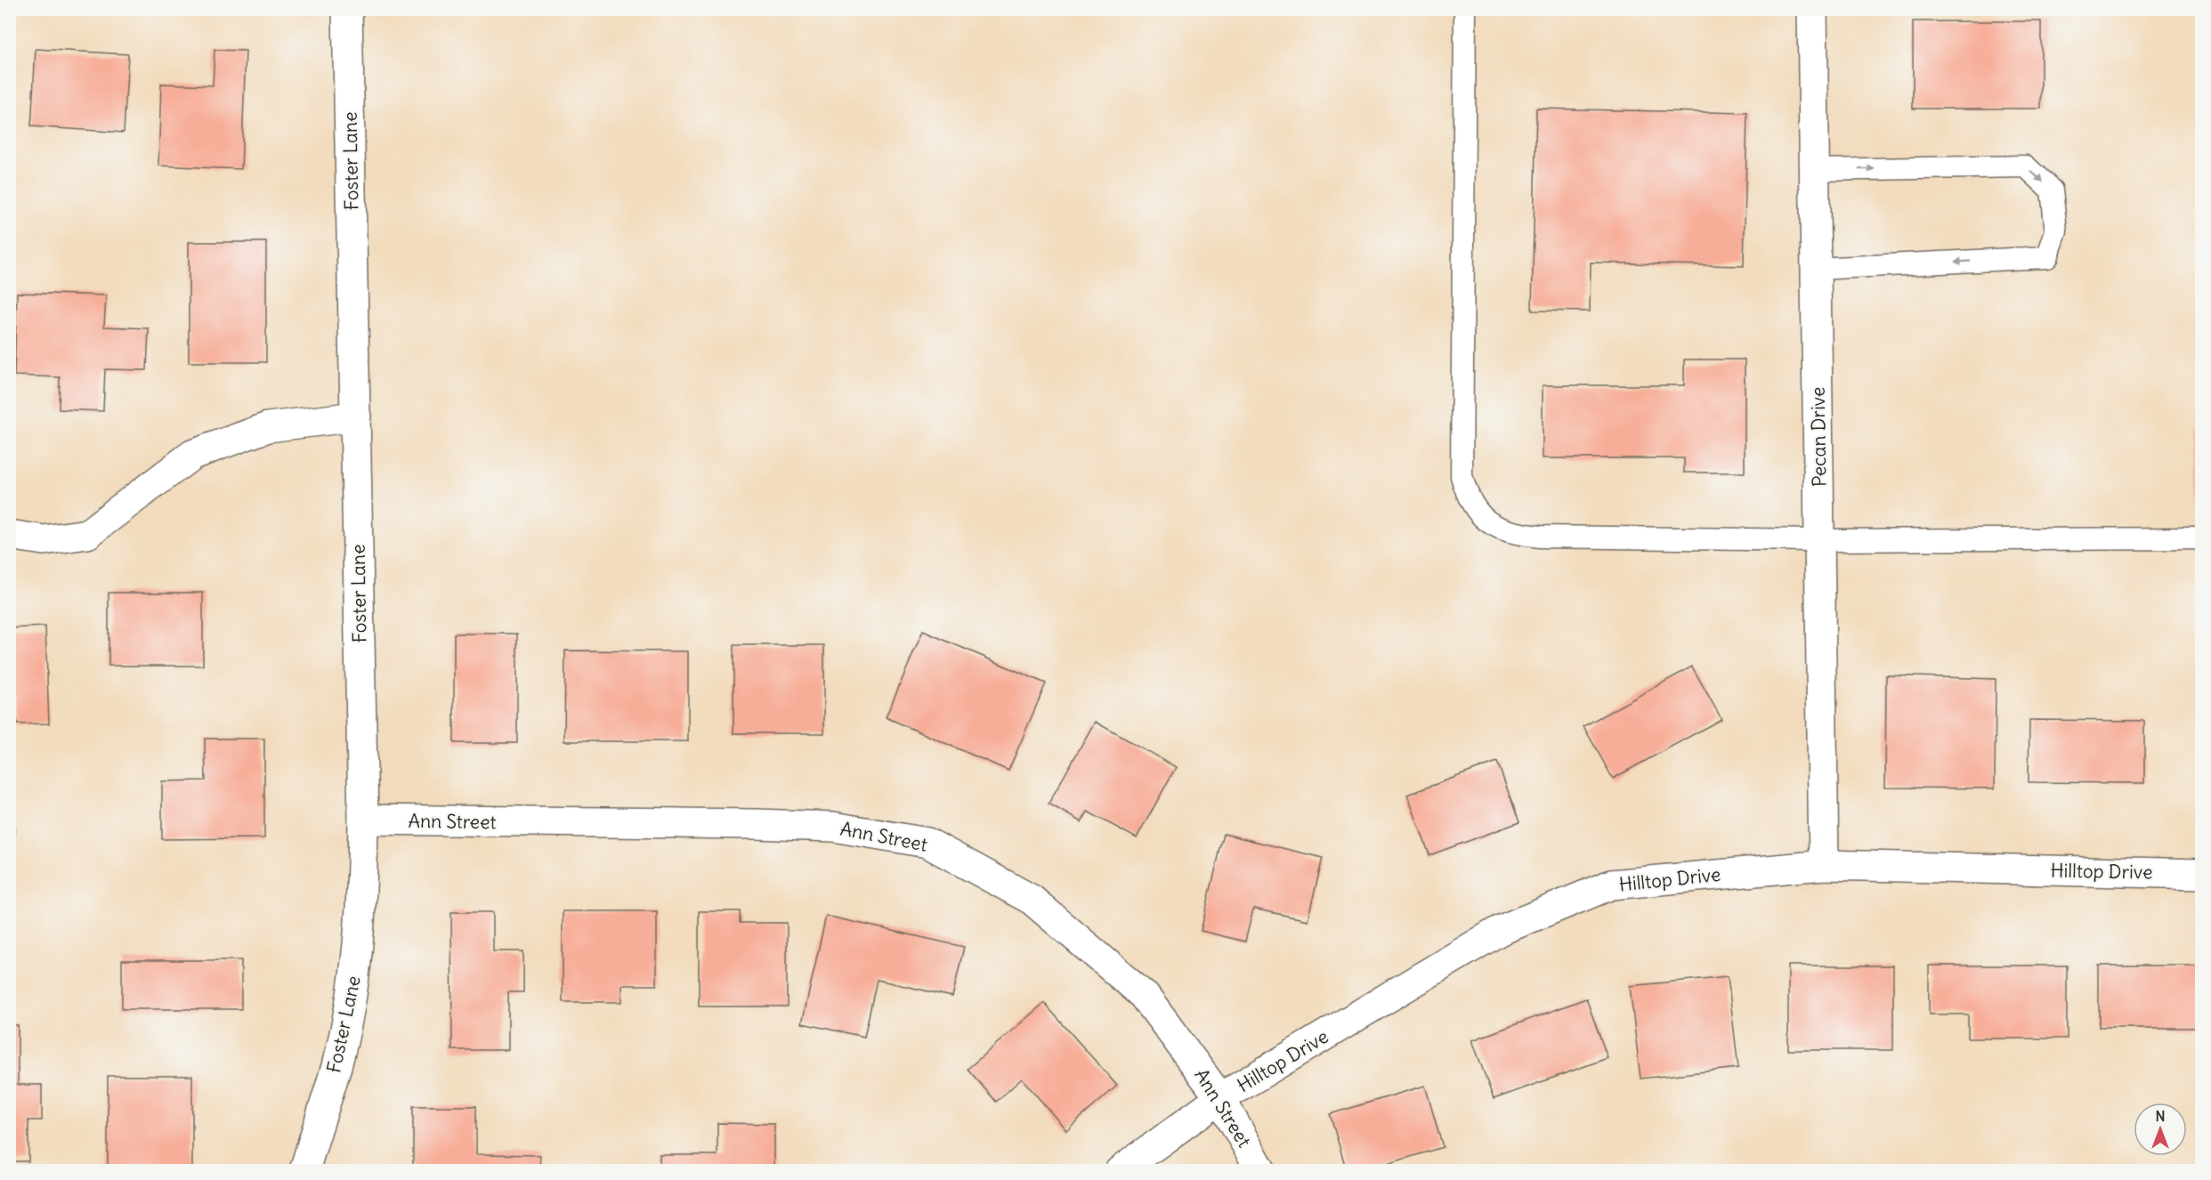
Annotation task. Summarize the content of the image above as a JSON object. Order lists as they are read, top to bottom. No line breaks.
{"streets":{"street":["Foster Lane","Pecan Drive","Ann Street","Hilltop Drive"]},"crossings":[["Foster Lane","Ann Street"],["Pecan Drive","Hilltop Drive"],["Ann Street","Hilltop Drive"]],"north":"top"}
